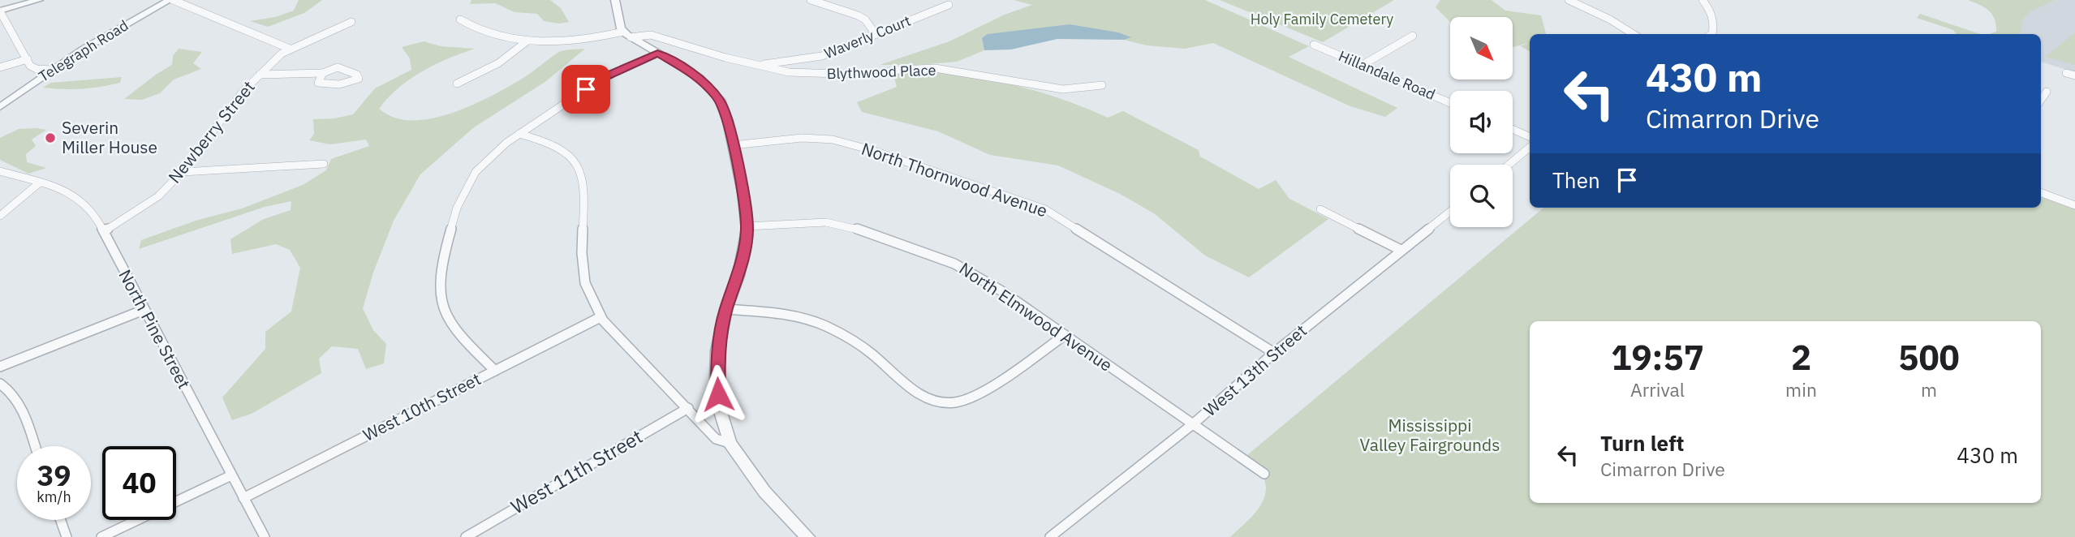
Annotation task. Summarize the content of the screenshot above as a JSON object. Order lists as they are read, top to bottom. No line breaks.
{"streets":{"street":["Waverly Court","Telegraph Road","Blythwood Place","Hillandale Road","Newberry Street","North Thornwood Avenue","North Elmwood Avenue","North Pine Street","West 13th Street","West 10th Street","West 11th Street"]},"crossings":[["Waverly Court","Blythwood Place"],["Newberry Street","North Pine Street"],["North Thornwood Avenue","West 13th Street"],["North Elmwood Avenue","West 13th Street"],["North Pine Street","West 10th Street"]],"parks":["Holy Family Cemetery","Mississippi Valley Fairgrounds"],"places":["Severin Miller House"],"north":"bottom right","page":{"turn":["430 m","Cimarron Drive"],"then":"Then","eta":["19:57","Arrival","2","min","500","m"],"list":[{"name":"Turn left","note":"Cimarron Drive","value":"430 m"}],"speed":"39 km/h","limit":"40"}}
